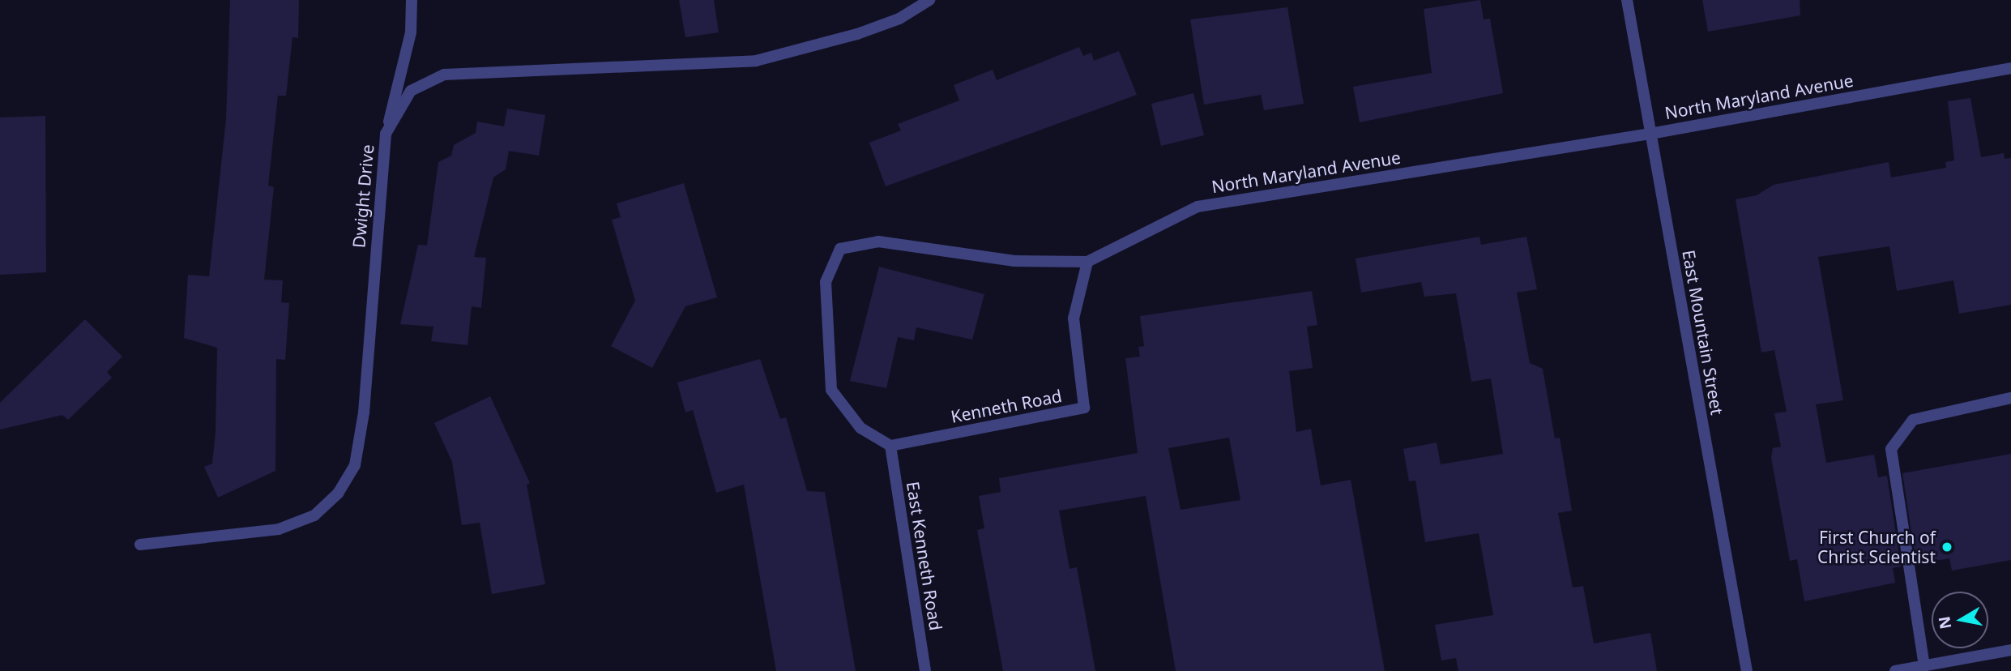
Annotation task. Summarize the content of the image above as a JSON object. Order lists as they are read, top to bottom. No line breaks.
{"streets":{"street":["North Maryland Avenue","Dwight Drive","East Mountain Street","Kenneth Road","East Kenneth Road"]},"crossings":[["North Maryland Avenue","East Mountain Street"],["North Maryland Avenue","Kenneth Road"],["North Maryland Avenue","East Kenneth Road"],["Kenneth Road","East Kenneth Road"]],"places":["First Church of Christ Scientist"],"north":"left"}
